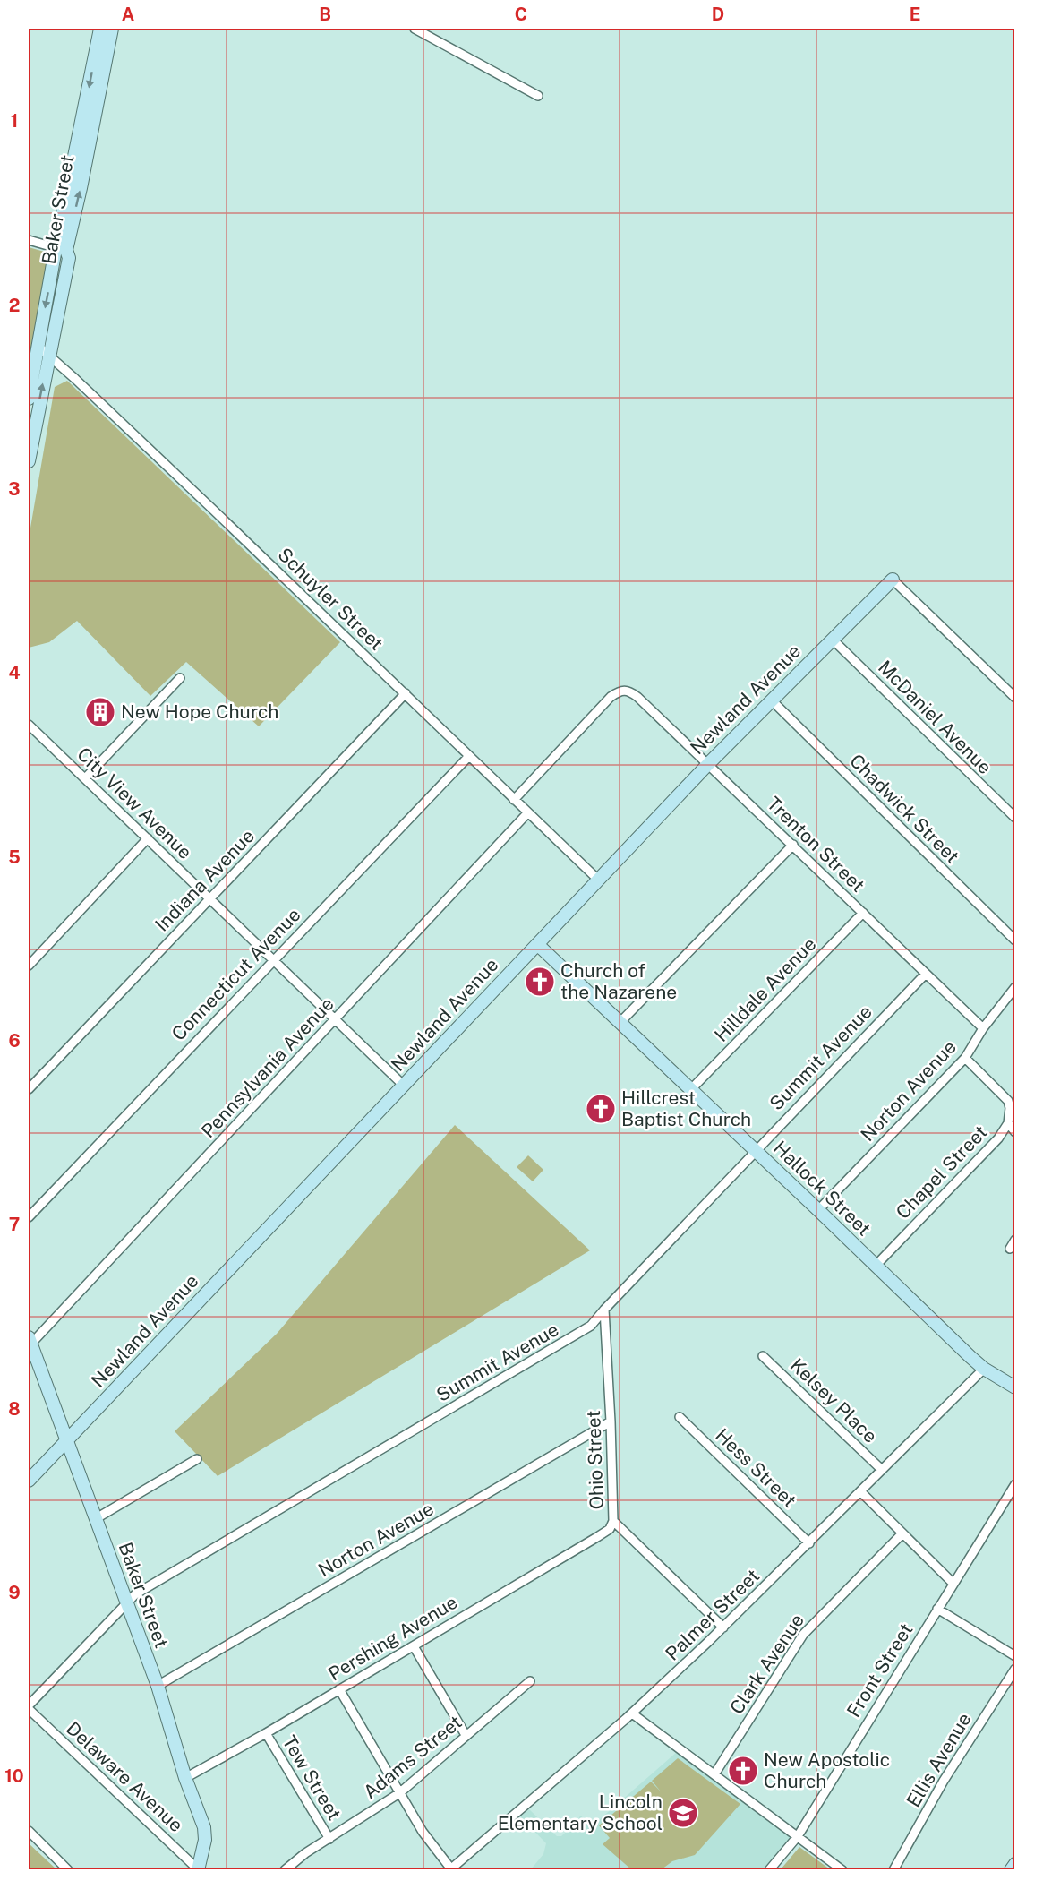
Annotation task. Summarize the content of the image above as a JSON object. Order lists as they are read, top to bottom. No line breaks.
{"streets":{"street":["Baker Street","Schuyler Street","Newland Avenue","McDaniel Avenue","City View Avenue","Chadwick Street","Trenton Street","Indiana Avenue","Connecticut Avenue","Hilldale Avenue","Summit Avenue","Pennsylvania Avenue","Norton Avenue","Chapel Street","Hallock Street","Kelsey Place","Ohio Street","Hess Street","Palmer Street","Pershing Avenue","Clark Avenue","Front Street","Adams Street","Ellis Avenue","Delaware Avenue","Tew Street"]},"crossings":[["Baker Street","Schuyler Street"],["Baker Street","Newland Avenue"],["Baker Street","Summit Avenue"],["Baker Street","Pennsylvania Avenue"],["Baker Street","Norton Avenue"],["Baker Street","Pershing Avenue"],["Baker Street","Delaware Avenue"],["Schuyler Street","Newland Avenue"],["Schuyler Street","Trenton Street"],["Schuyler Street","Indiana Avenue"],["Schuyler Street","Connecticut Avenue"],["Schuyler Street","Pennsylvania Avenue"],["Newland Avenue","McDaniel Avenue"],["Newland Avenue","City View Avenue"],["Newland Avenue","Chadwick Street"],["Newland Avenue","Trenton Street"],["Newland Avenue","Hallock Street"],["City View Avenue","Indiana Avenue"],["City View Avenue","Connecticut Avenue"],["City View Avenue","Pennsylvania Avenue"],["Trenton Street","Hilldale Avenue"],["Trenton Street","Summit Avenue"],["Trenton Street","Norton Avenue"],["Hilldale Avenue","Hallock Street"],["Summit Avenue","Hallock Street"],["Summit Avenue","Ohio Street"],["Summit Avenue","Delaware Avenue"],["Norton Avenue","Hallock Street"],["Norton Avenue","Ohio Street"],["Chapel Street","Hallock Street"],["Hallock Street","Palmer Street"],["Kelsey Place","Palmer Street"],["Ohio Street","Palmer Street"],["Ohio Street","Pershing Avenue"],["Hess Street","Palmer Street"],["Pershing Avenue","Tew Street"],["Adams Street","Tew Street"]],"places":{"building":["New Hope Church"],"church":["Church of the Nazarene","Hillcrest Baptist Church","New Apostolic Church"],"school or university":["Lincoln Elementary School"]},"grid":{"columns":["A","B","C","D","E"],"rows":["1","2","3","4","5","6","7","8","9","10"]}}
